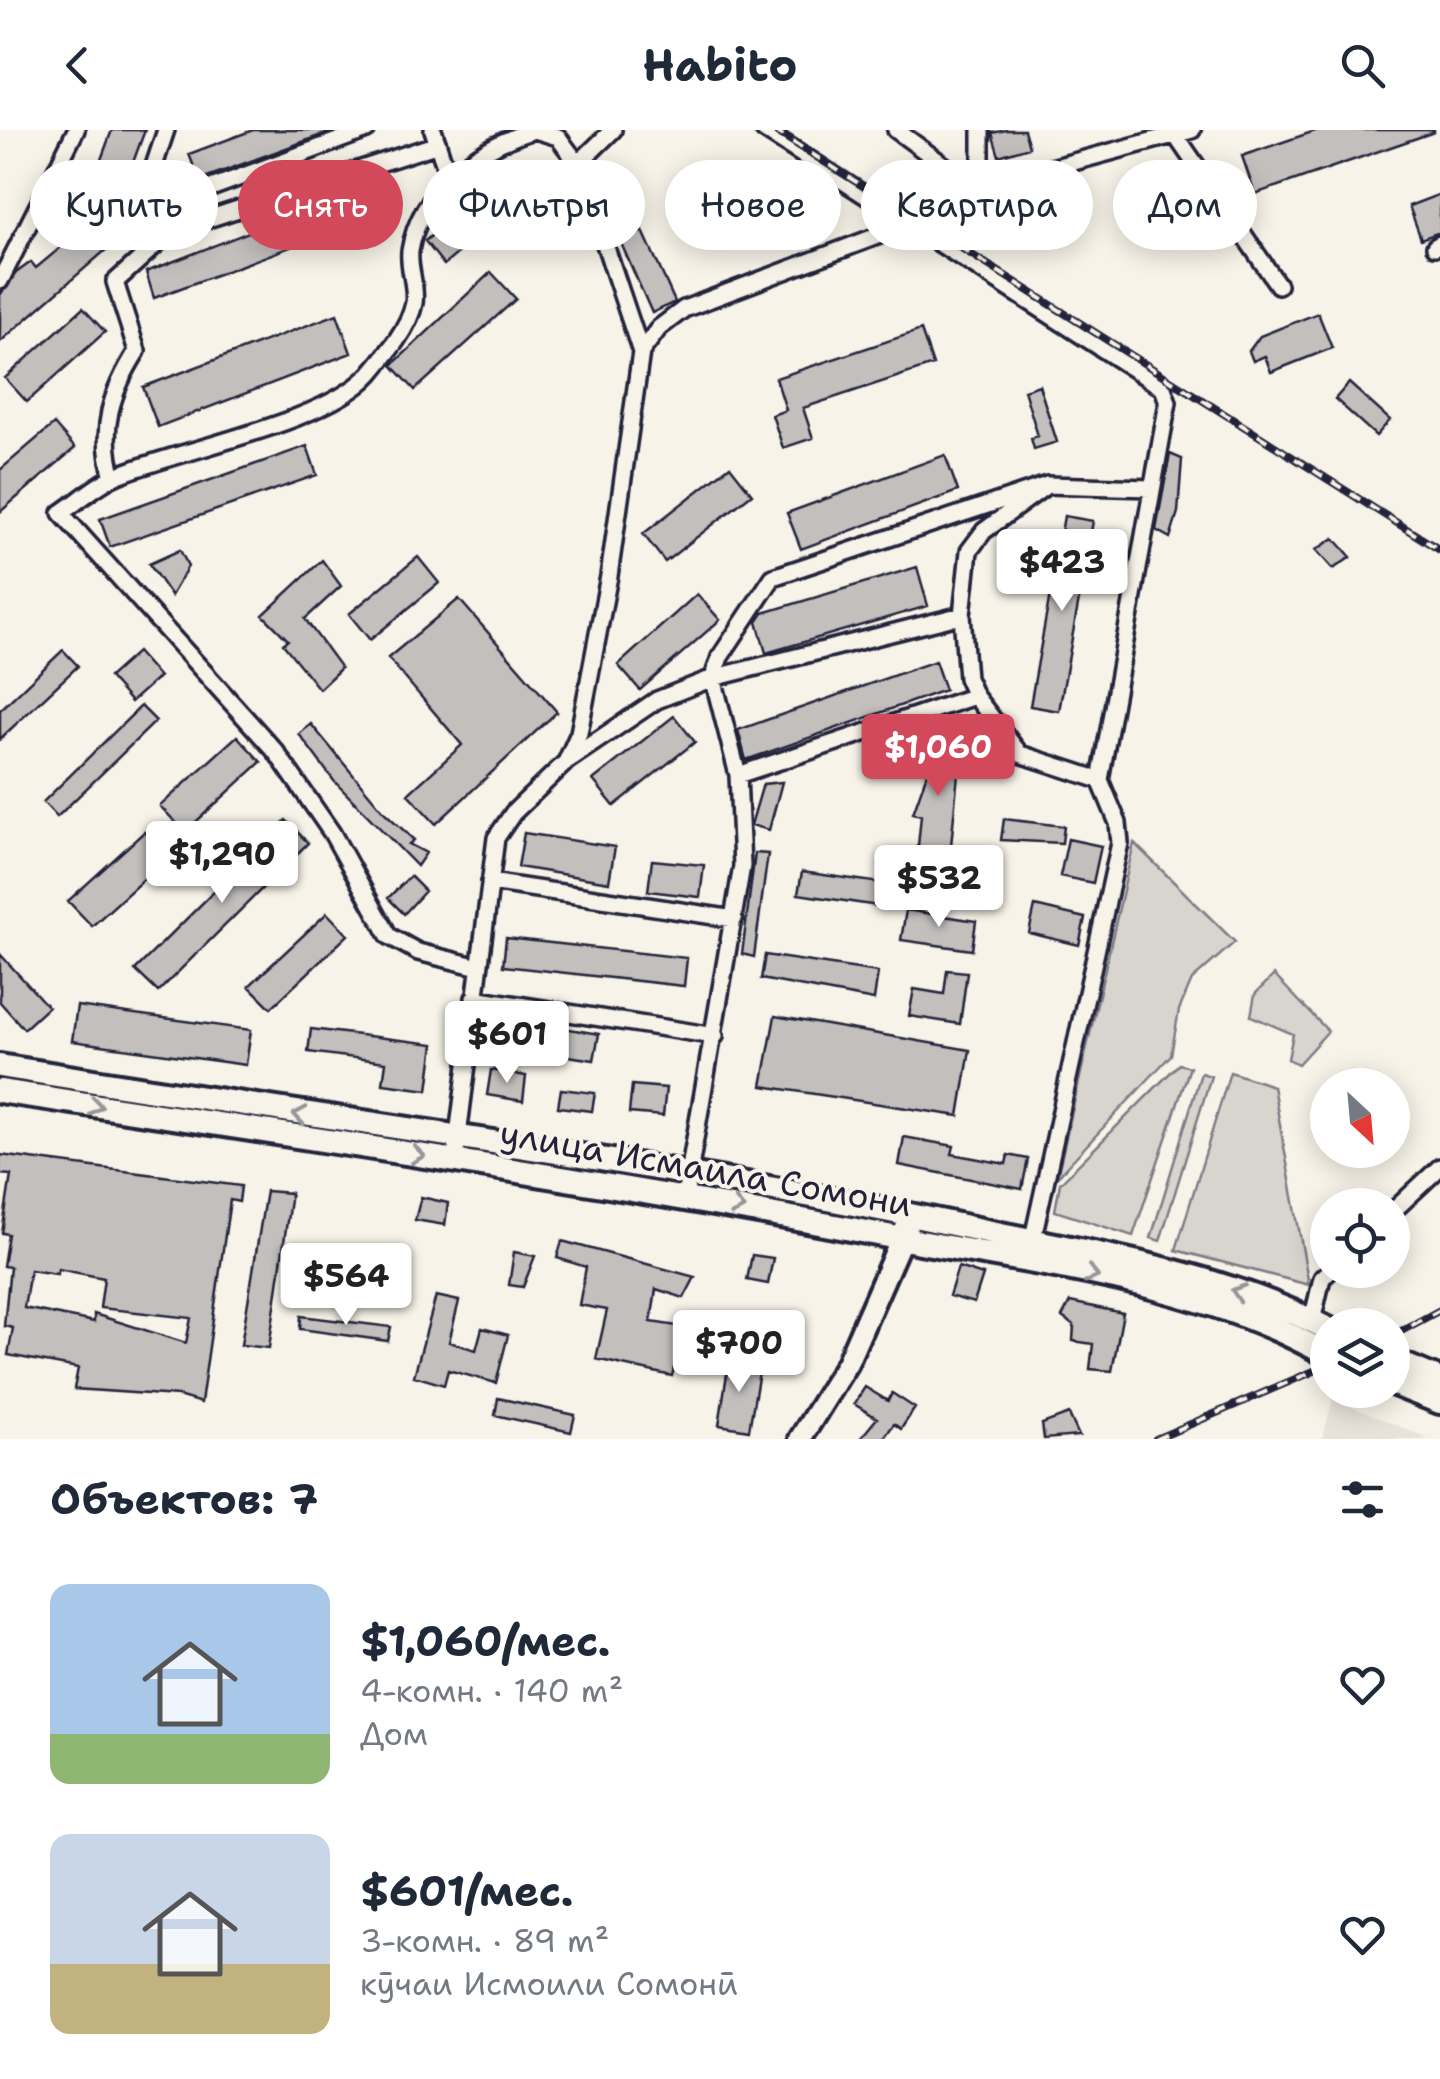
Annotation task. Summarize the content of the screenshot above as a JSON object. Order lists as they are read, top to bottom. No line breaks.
{"streets":{"main road":["улица Исмаила Сомони"]},"north":"bottom right","page":{"header":"Habito","chip":["Купить","Снять","Фильтры","Новое","Квартира","Дом"],"price":["$423","$1,060","$1,290","$532","$601","$564","$700"],"heading":"Объектов: 7","list":[{"name":"$1,060/мес.","note":"4-комн. · 140 m² · Дом"},{"name":"$601/мес.","note":"3-комн. · 89 m² · кӯчаи Исмоили Сомонӣ"}]}}
